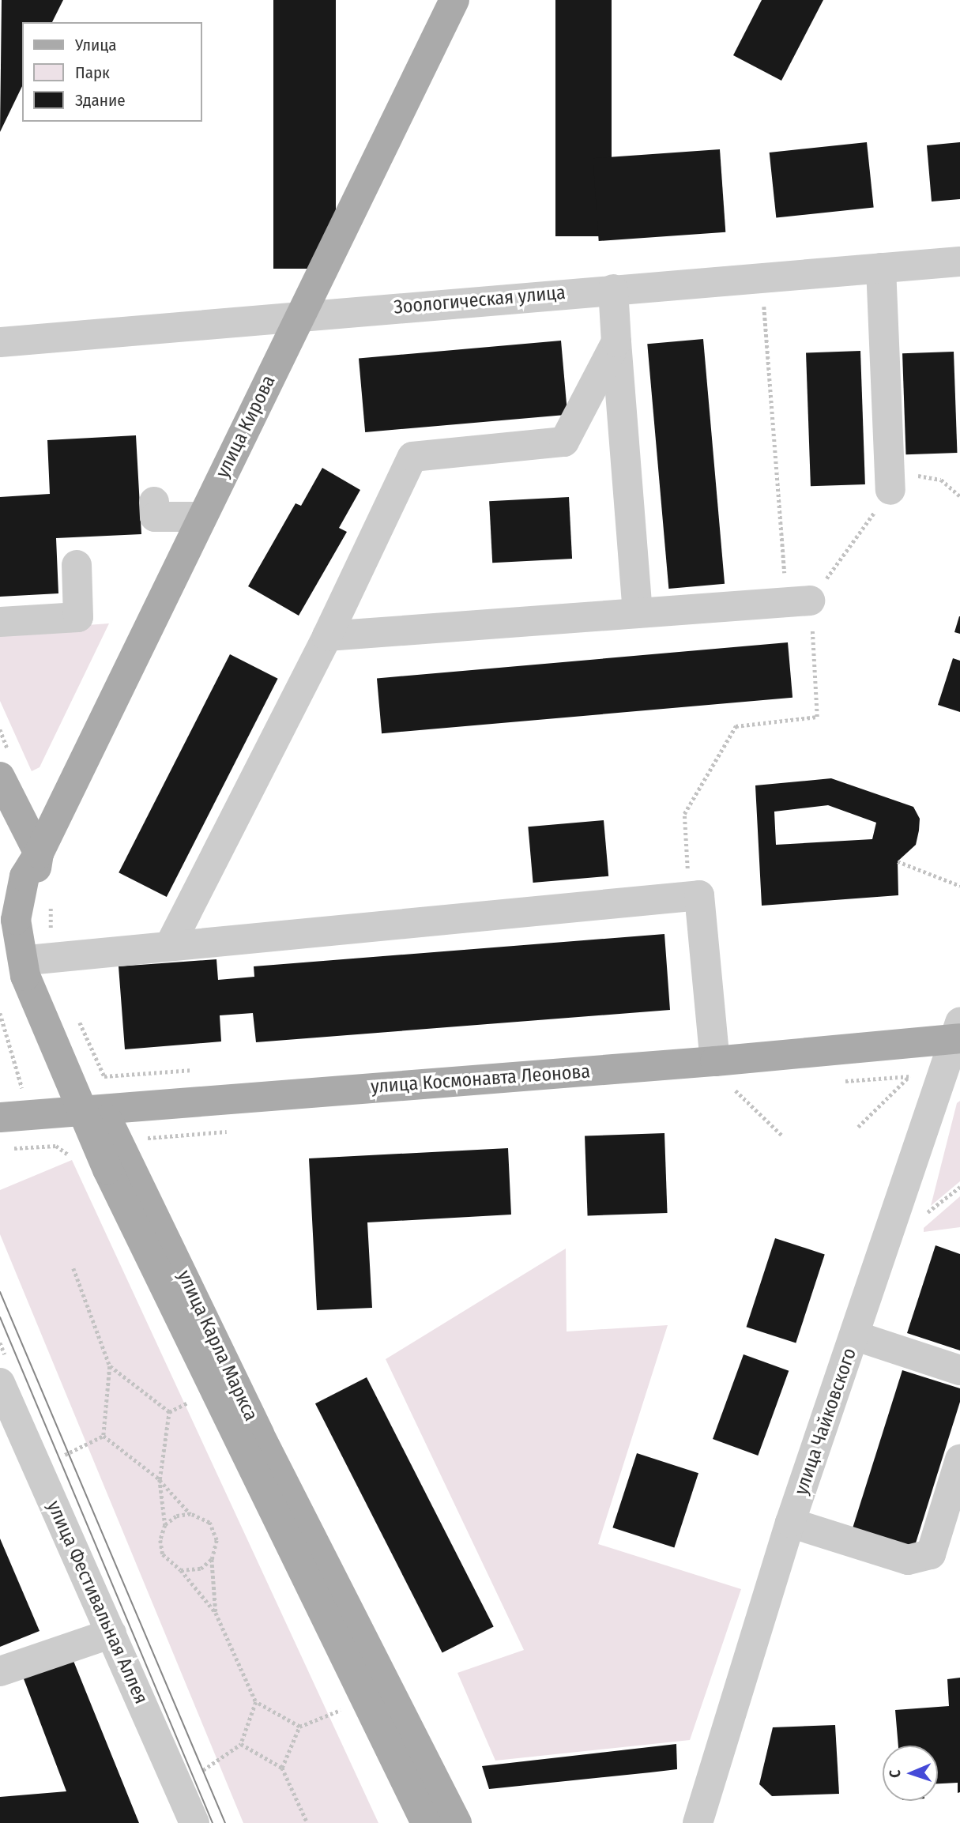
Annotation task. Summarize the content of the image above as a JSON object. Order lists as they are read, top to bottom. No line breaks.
{"streets":{"main road":["улица Кирова","улица Космонавта Леонова","улица Карла Маркса"],"street":["Зоологическая улица","улица Чайковского","улица Фестивальная Аллея"]},"crossings":[["Зоологическая улица","улица Кирова"],["улица Кирова","улица Карла Маркса"],["улица Космонавта Леонова","улица Карла Маркса"],["улица Космонавта Леонова","улица Чайковского"]],"legend":["Улица","Парк","Здание"],"north":"left"}
